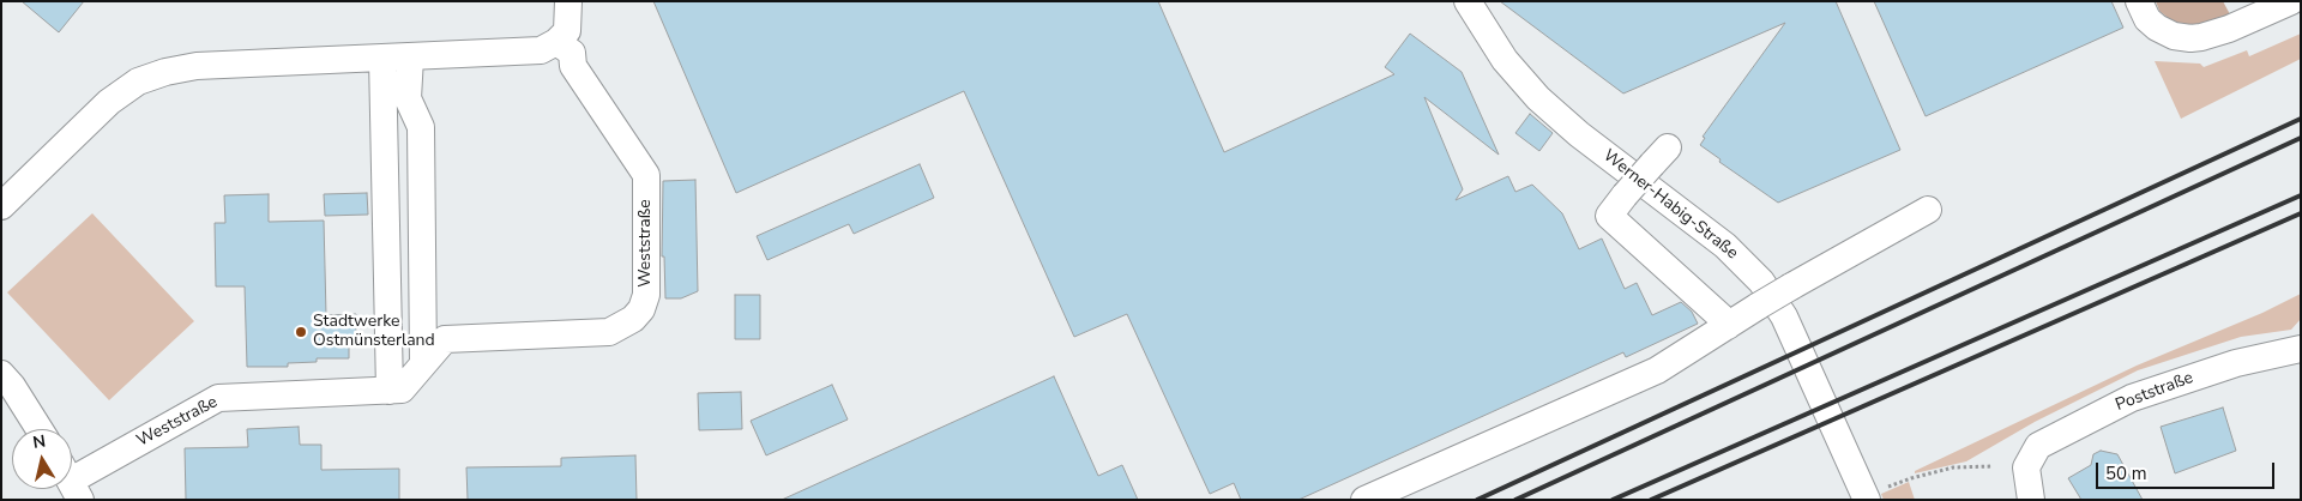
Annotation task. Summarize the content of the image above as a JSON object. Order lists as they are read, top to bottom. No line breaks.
{"streets":{"street":["Werner-Habig-Straße","Weststraße","Poststraße"]},"places":["Stadtwerke Ostmünsterland"],"scale_bar":"50 m","north":"top"}
